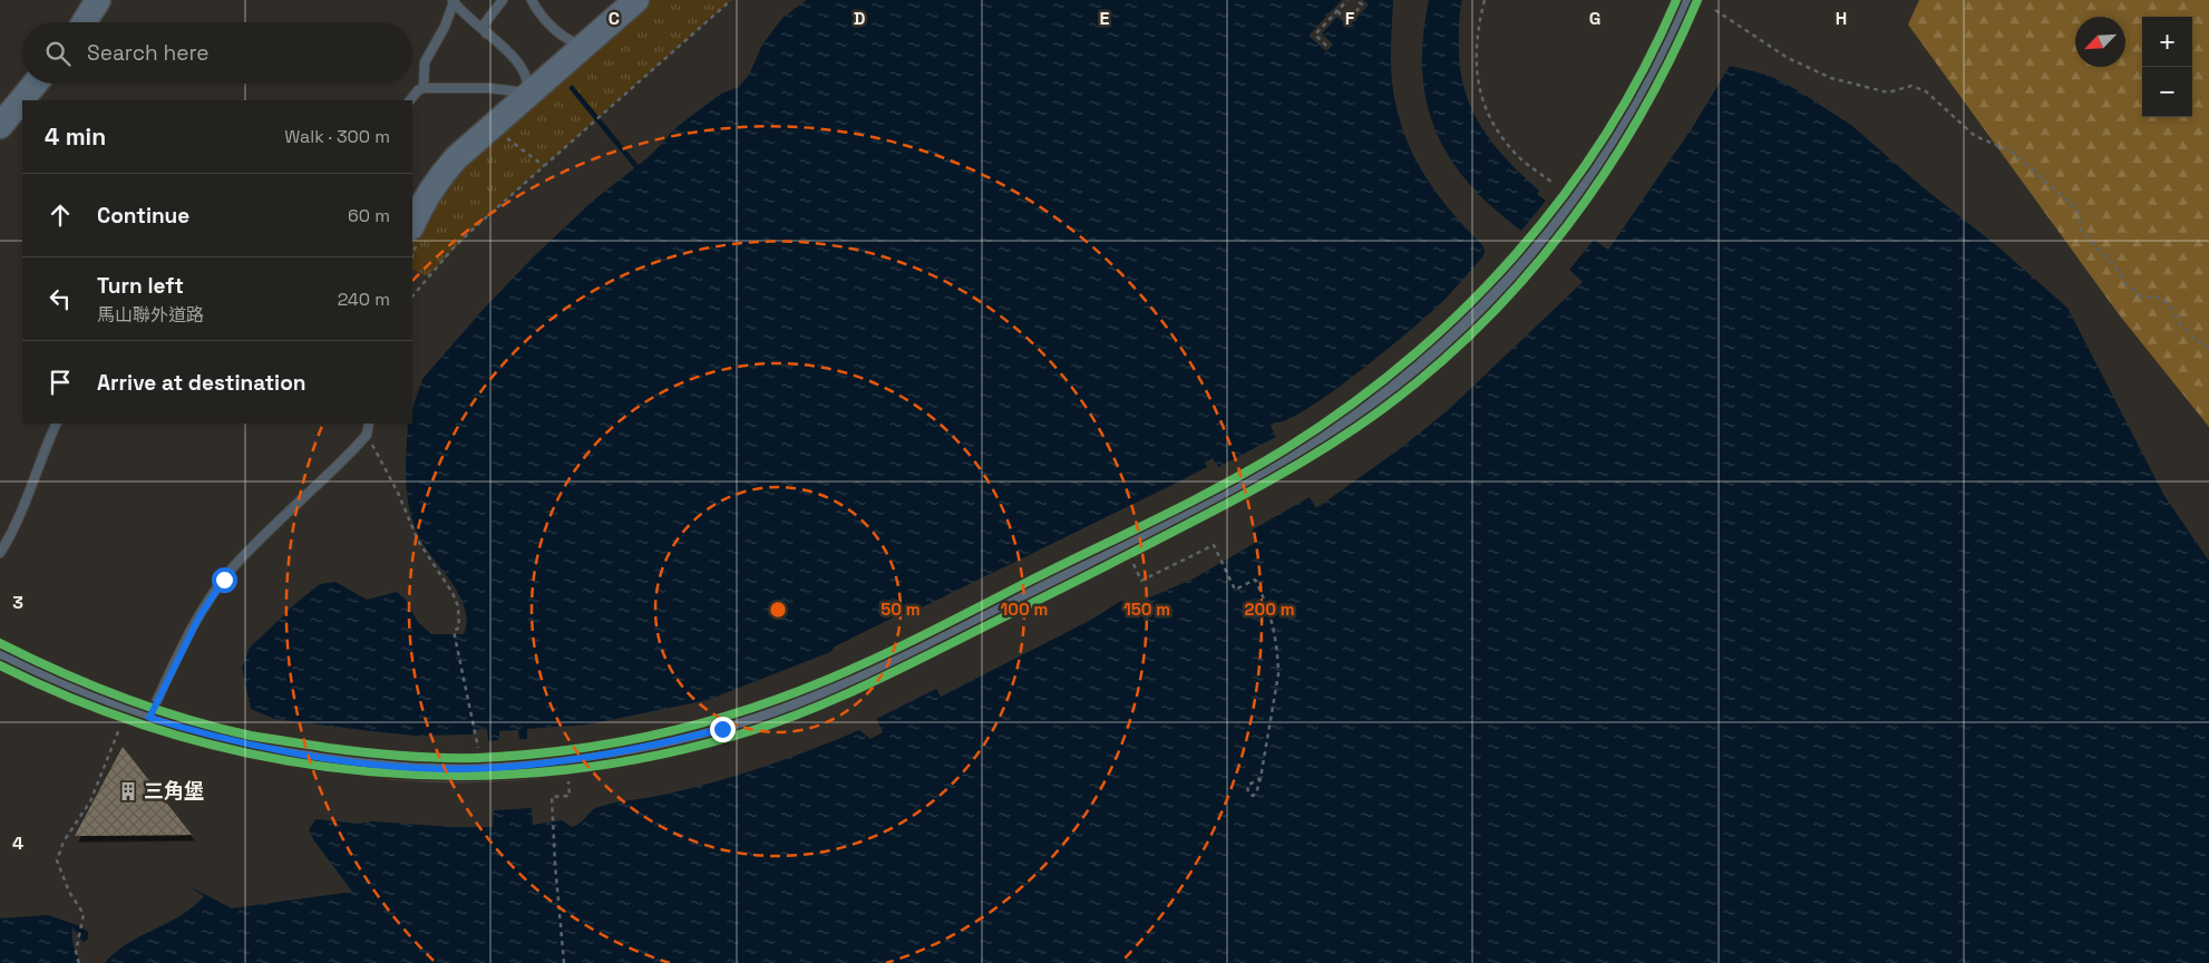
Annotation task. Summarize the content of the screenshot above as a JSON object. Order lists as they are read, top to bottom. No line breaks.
{"places":{"building":["三角堡"]},"north":"bottom left","page":{"map_buttons":["+","−"],"search":"Search here","heading":["4 min","Walk · 300 m"],"list":[["Continue","60 m"],["Turn left","馬山聯外道路","240 m"],"Arrive at destination"]},"grid":{"columns":["C","D","E","F","G","H"],"rows":["3","4"]},"rings":["50 m","100 m","150 m","200 m"]}
